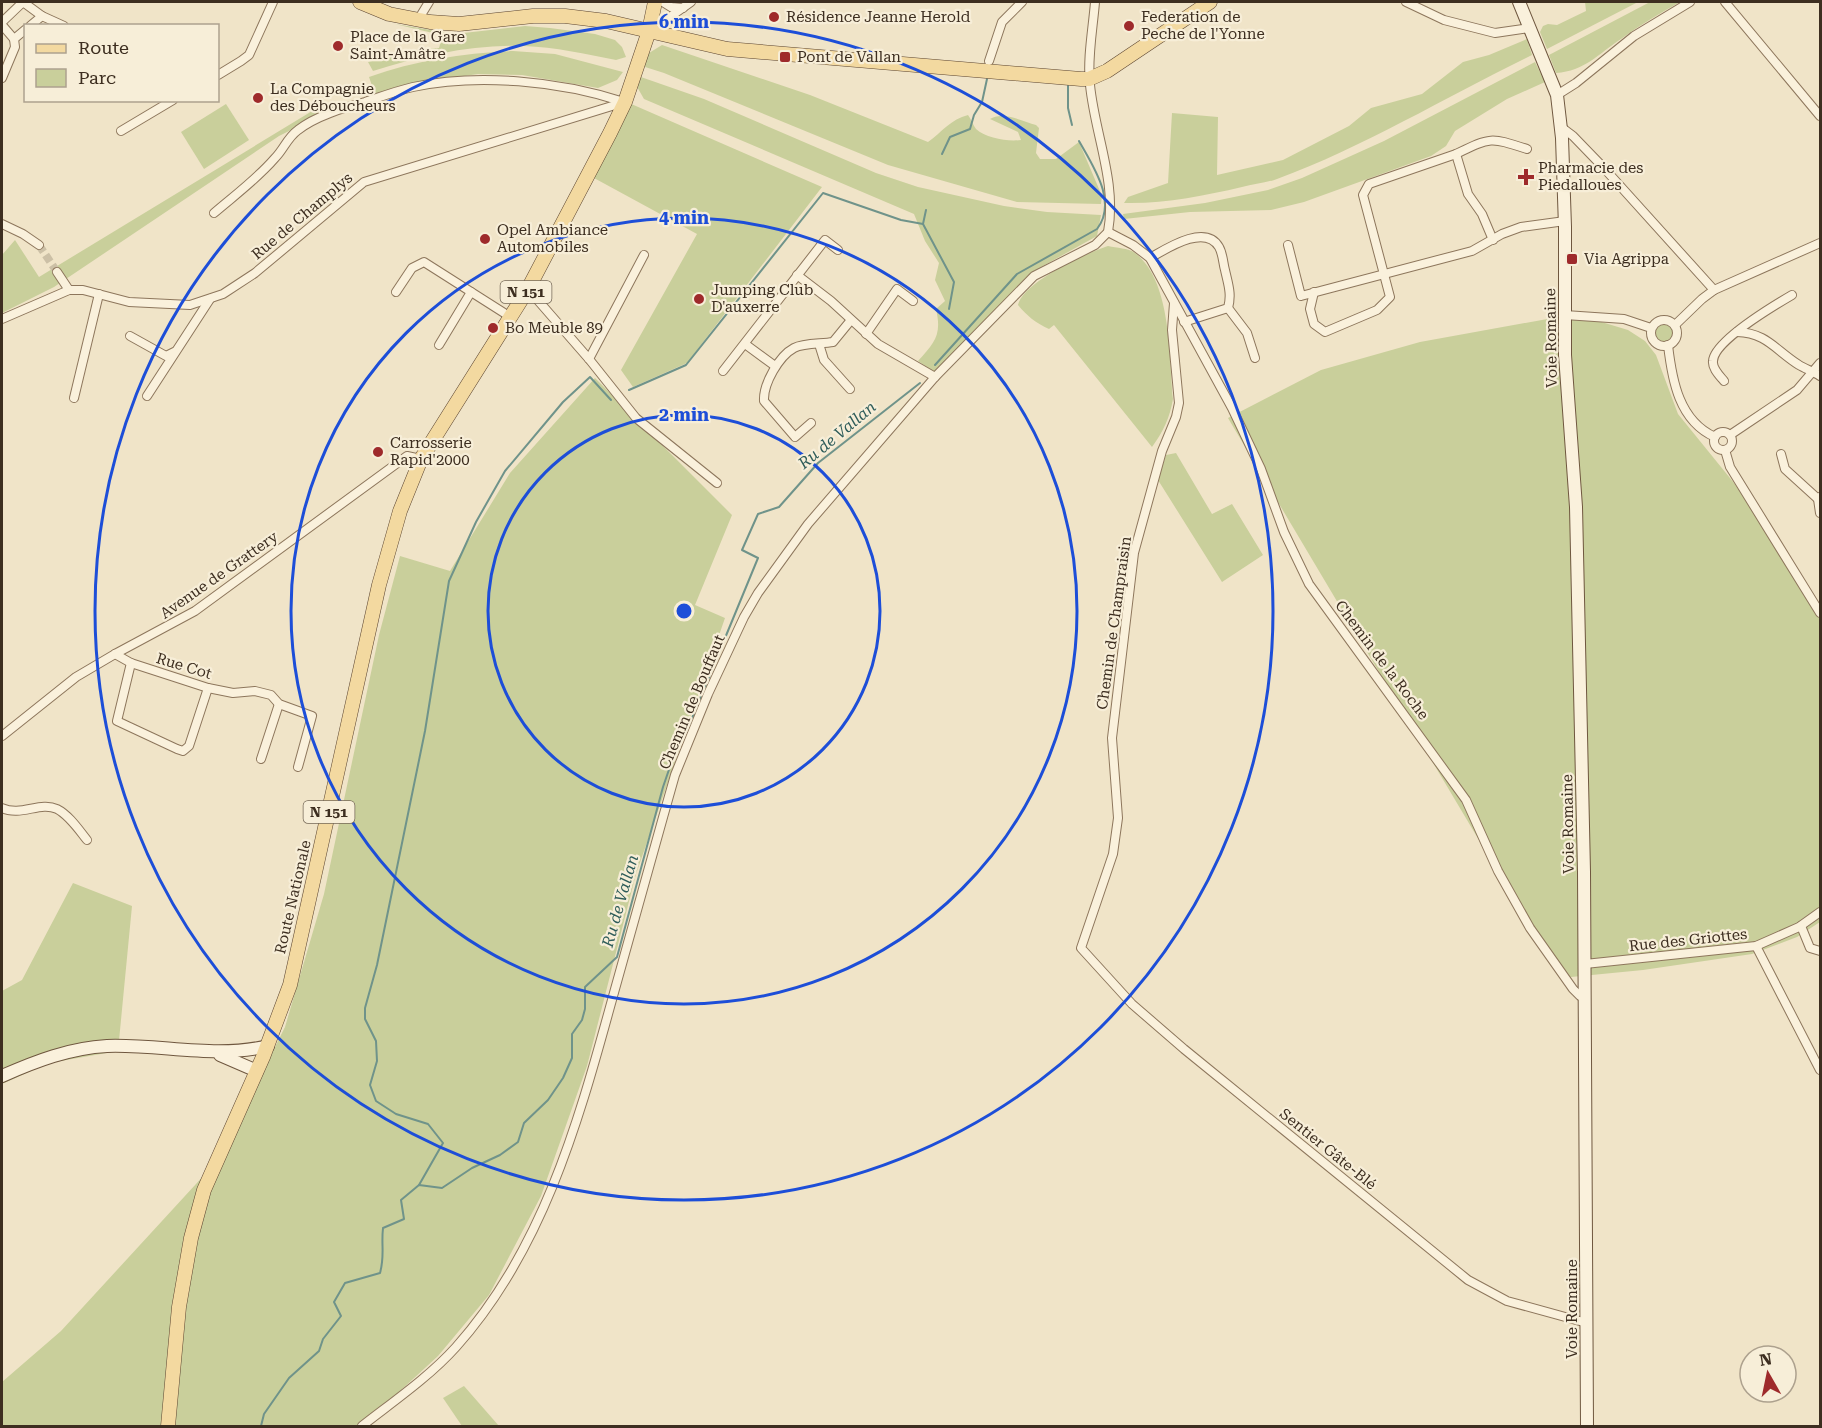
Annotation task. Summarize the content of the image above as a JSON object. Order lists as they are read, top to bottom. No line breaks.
{"streets":{"main road":["N 151","Voie Romaine","Route Nationale"],"street":["Rue de Champlys","Avenue de Grattery","Chemin de Champraisin","Chemin de la Roche","Rue Cot","Chemin de Bouffaut","Rue des Griottes","Sentier Gâte-Blé"]},"crossings":[["Rue de Champlys","N 151"],["N 151","Avenue de Grattery"],["N 151","Route Nationale"],["Voie Romaine","Chemin de la Roche"],["Voie Romaine","Rue des Griottes"],["Voie Romaine","Sentier Gâte-Blé"],["Avenue de Grattery","Rue Cot"],["Avenue de Grattery","Route Nationale"],["Chemin de Champraisin","Chemin de la Roche"],["Chemin de Champraisin","Sentier Gâte-Blé"],["Chemin de la Roche","Chemin de Bouffaut"]],"water":["Ru de Vallan"],"places":{"other":["Résidence Jeanne Herold","Federation de Peche de l'Yonne","Place de la Gare Saint-Amâtre","La Compagnie des Déboucheurs","Opel Ambiance Automobiles","Jumping Club D'auxerre","Bo Meuble 89","Carrosserie Rapid'2000"],"transit":["Pont de Vallan","Via Agrippa"],"health":["Pharmacie des Piedalloues"]},"legend":["Route","Parc"],"north":"top","rings":["6 min","4 min","2 min"]}
